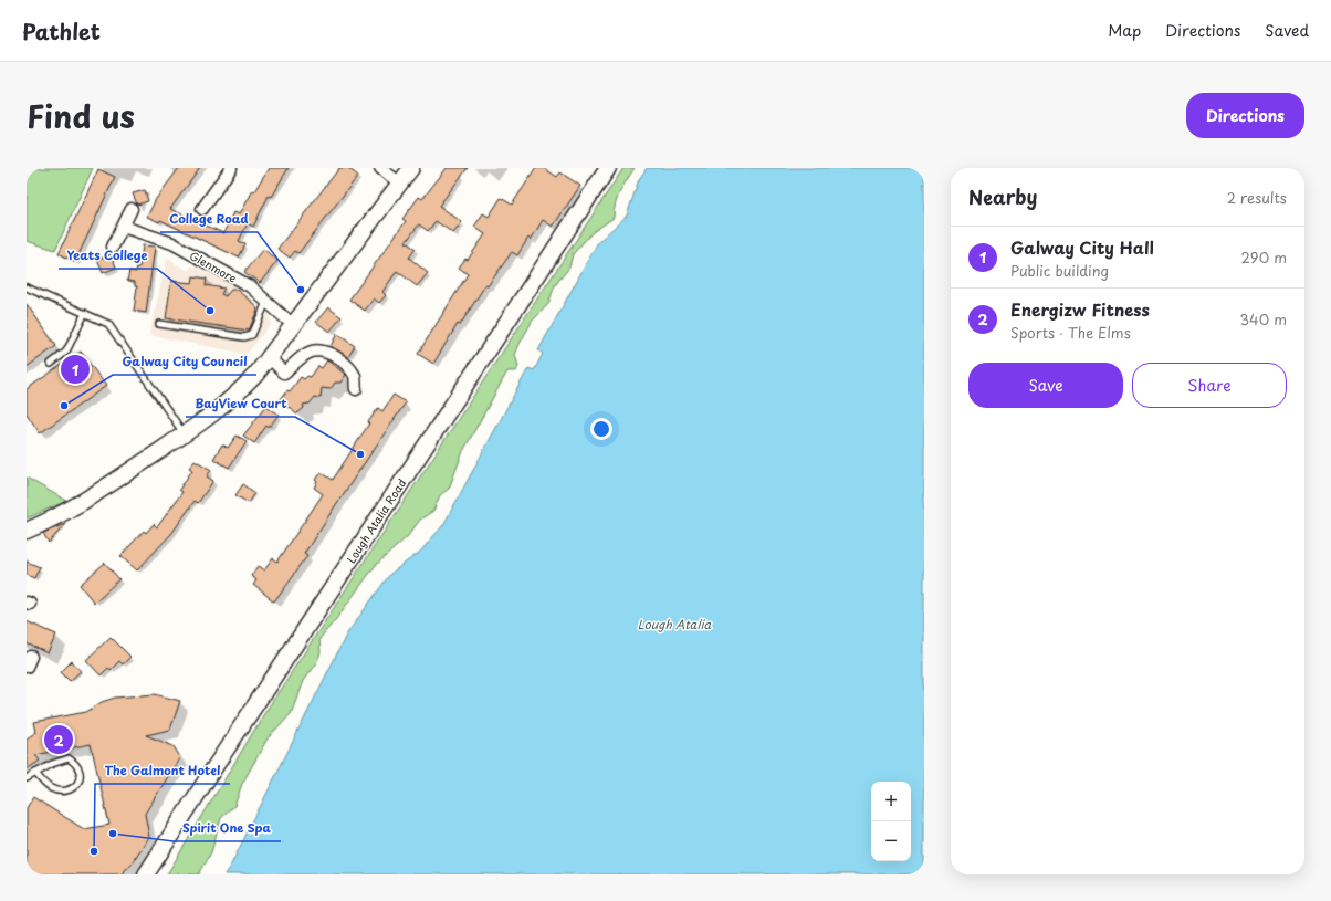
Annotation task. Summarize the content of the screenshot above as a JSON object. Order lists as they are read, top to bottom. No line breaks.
{"streets":{"street":["Glenmore","Lough Atalia Road"]},"water":["Lough Atalia"],"places":["College Road","Yeats College","Galway City Council","BayView Court","Spirit One Spa","The Galmont Hotel"],"page":{"header":"Pathlet","nav":["Map","Directions","Saved"],"title":"Find us","buttons":["Directions",["Save","Share"]],"heading":["Nearby","2 results"],"list":[{"mark":"1","name":"Galway City Hall","note":"Public building","value":"290 m"},{"mark":"2","name":"Energizw Fitness","note":"Sports · The Elms","value":"340 m"}],"pins":["1","2"],"map_buttons":["+","−"]}}
